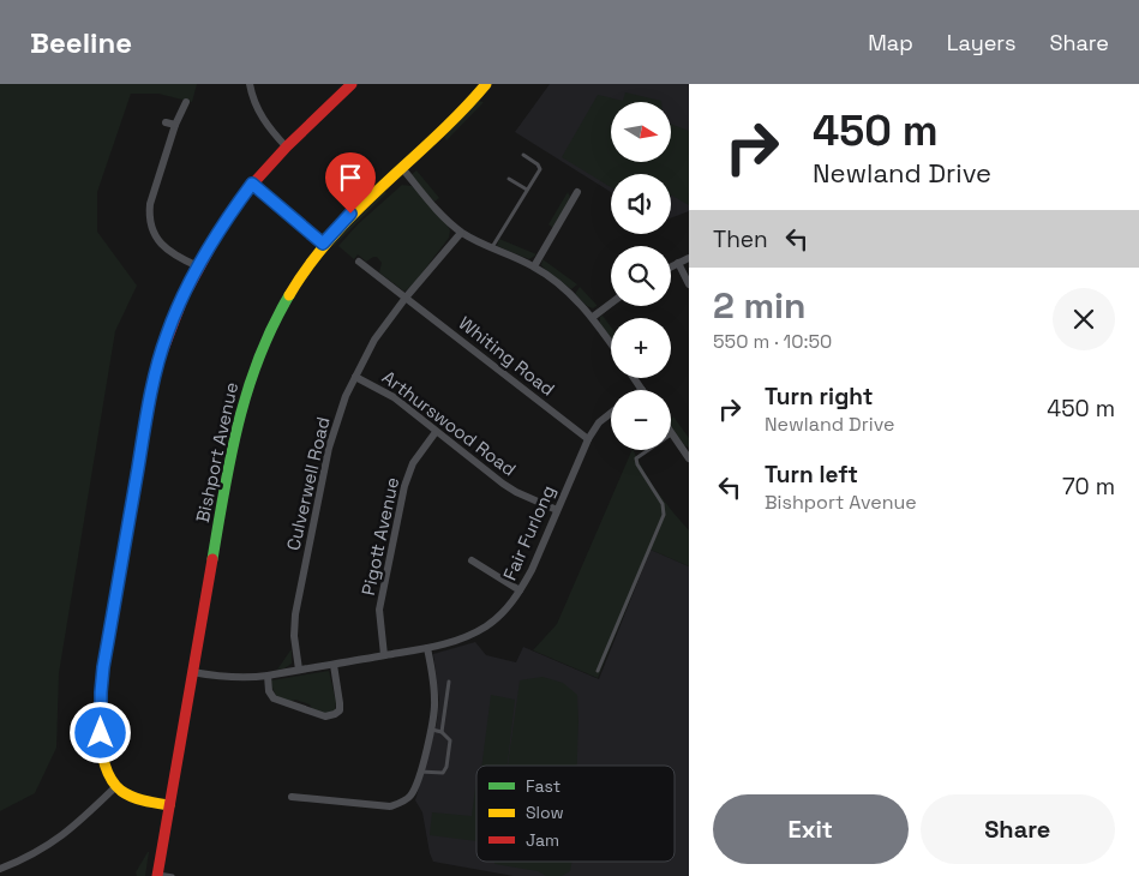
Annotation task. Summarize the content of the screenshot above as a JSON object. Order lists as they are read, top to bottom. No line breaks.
{"streets":{"street":["Whiting Road","Arthurswood Road","Bishport Avenue","Culverwell Road","Fair Furlong","Pigott Avenue"]},"crossings":[["Whiting Road","Culverwell Road"],["Whiting Road","Fair Furlong"],["Arthurswood Road","Culverwell Road"],["Arthurswood Road","Fair Furlong"],["Arthurswood Road","Pigott Avenue"],["Bishport Avenue","Fair Furlong"],["Culverwell Road","Fair Furlong"],["Fair Furlong","Pigott Avenue"]],"legend":["Fast","Slow","Jam"],"north":"right","page":{"header":"Beeline","nav":["Map","Layers","Share"],"turn":["450 m","Newland Drive"],"map_buttons":["+","−"],"then":"Then","heading":["2 min","550 m · 10:50"],"list":[{"name":"Turn right","note":"Newland Drive","value":"450 m"},{"name":"Turn left","note":"Bishport Avenue","value":"70 m"}],"buttons":["Exit","Share"]}}
